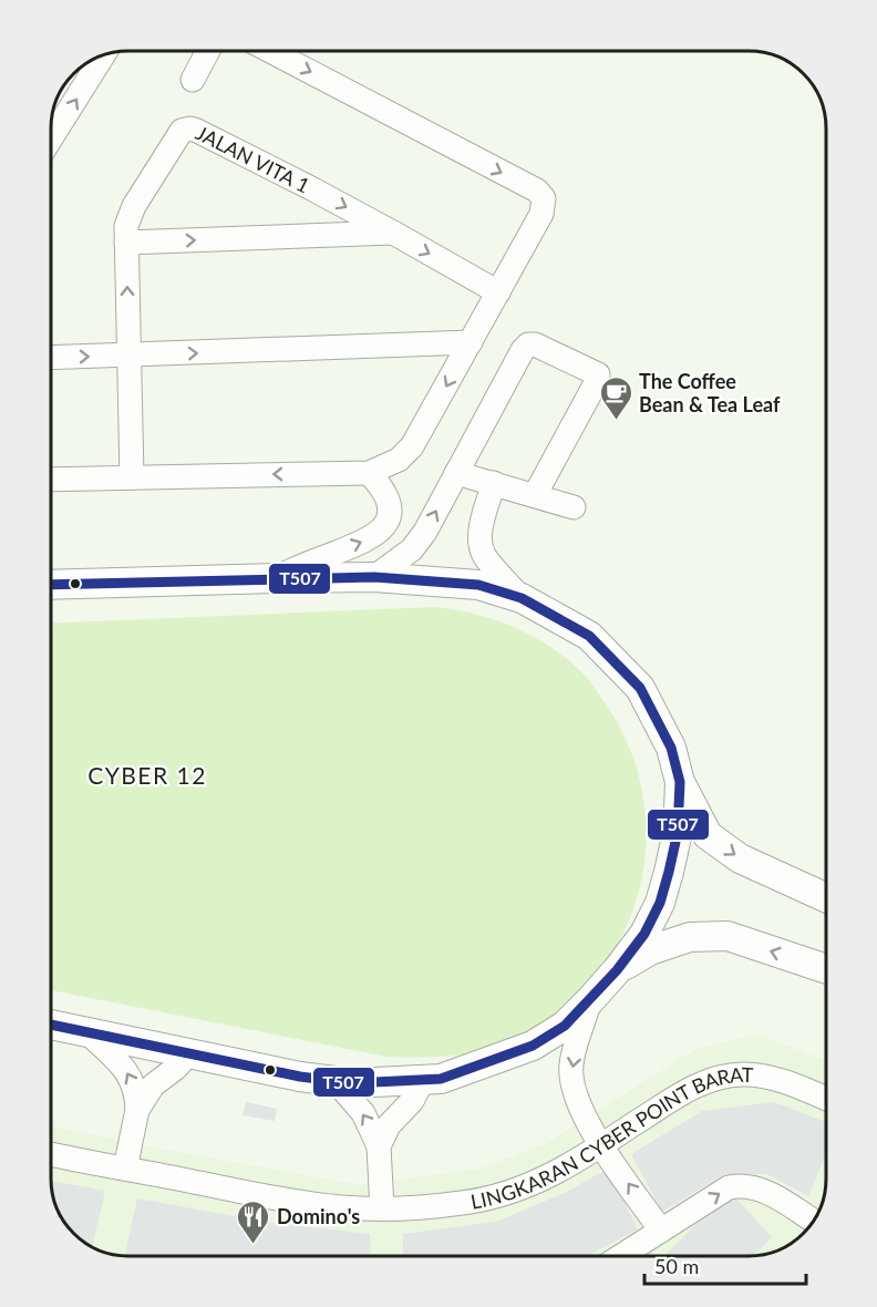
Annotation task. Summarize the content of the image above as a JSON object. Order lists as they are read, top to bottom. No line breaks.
{"streets":{"lane":["JALAN VITA 1","LINGKARAN CYBER POINT BARAT"]},"districts":["CYBER 12"],"places":{"cafe":["The Coffee Bean & Tea Leaf"],"restaurant":["Domino's"]},"lines":["transit line T507"],"scale_bar":"50 m"}
